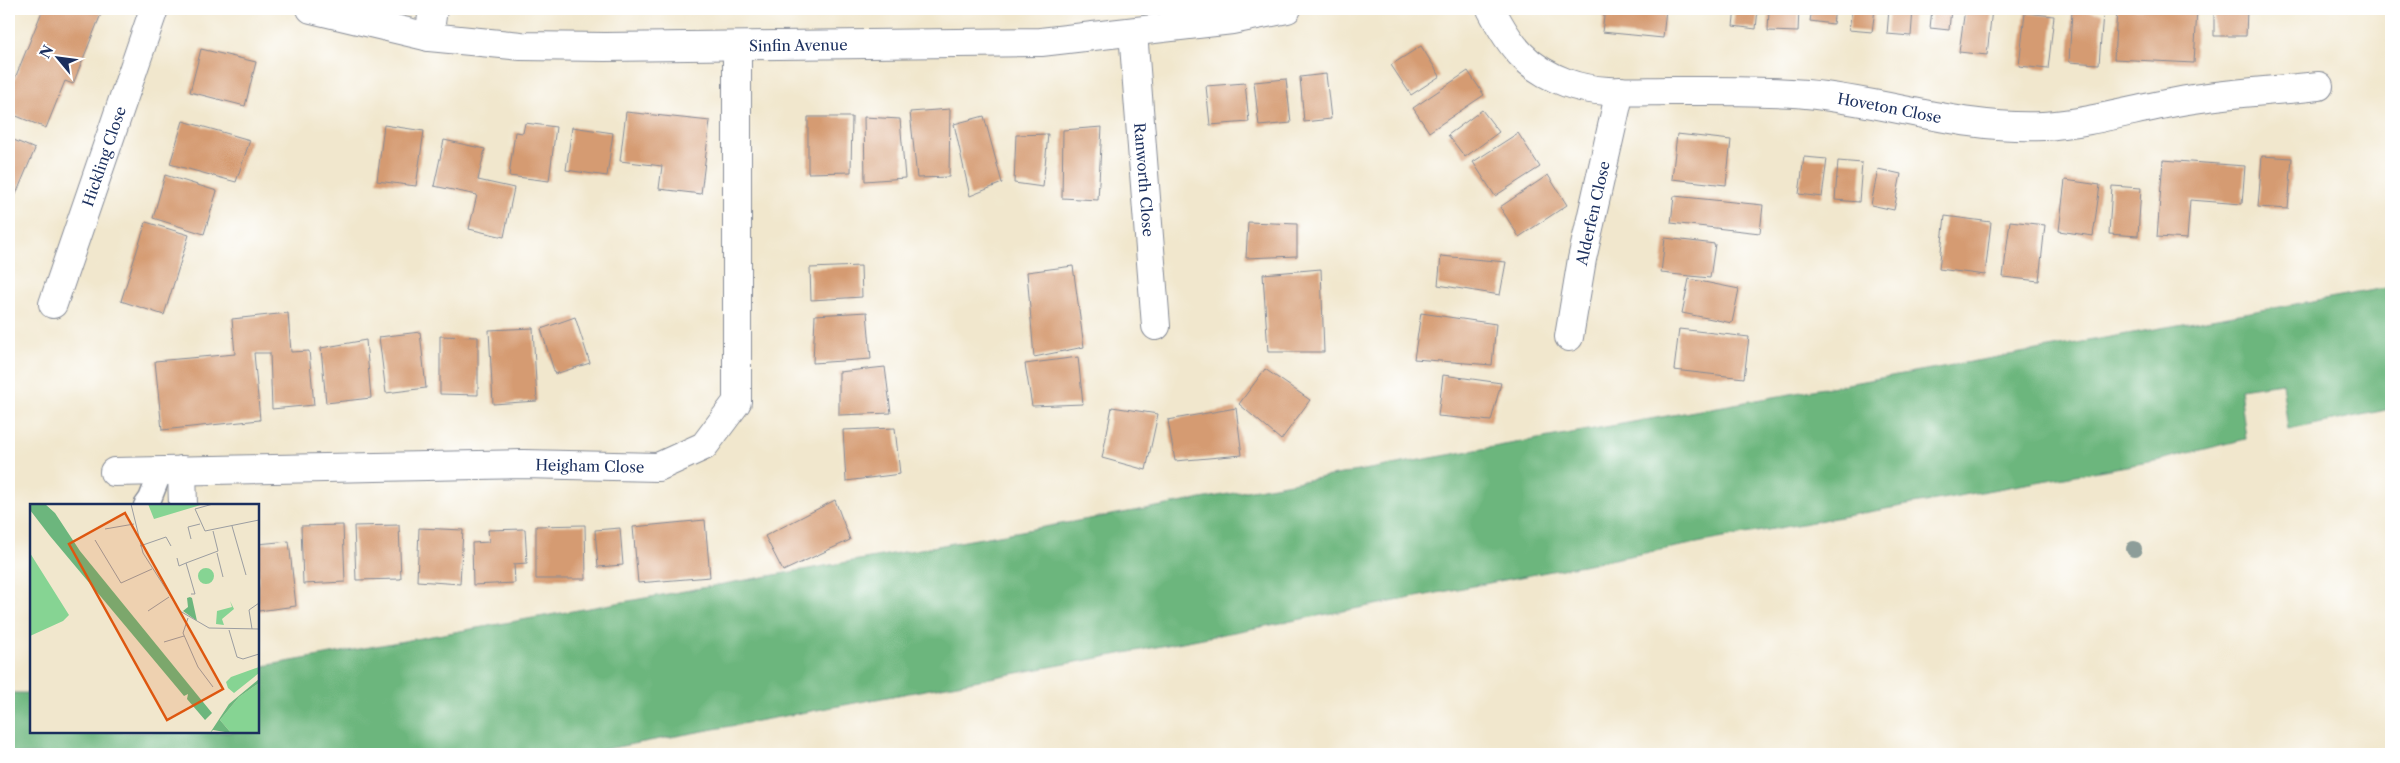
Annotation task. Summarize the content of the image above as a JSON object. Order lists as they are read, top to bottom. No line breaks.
{"streets":{"street":["Sinfin Avenue","Hoveton Close","Hickling Close","Ranworth Close","Alderfen Close","Heigham Close"]},"crossings":[["Sinfin Avenue","Ranworth Close"],["Sinfin Avenue","Heigham Close"],["Hoveton Close","Alderfen Close"]],"north":"top left"}
